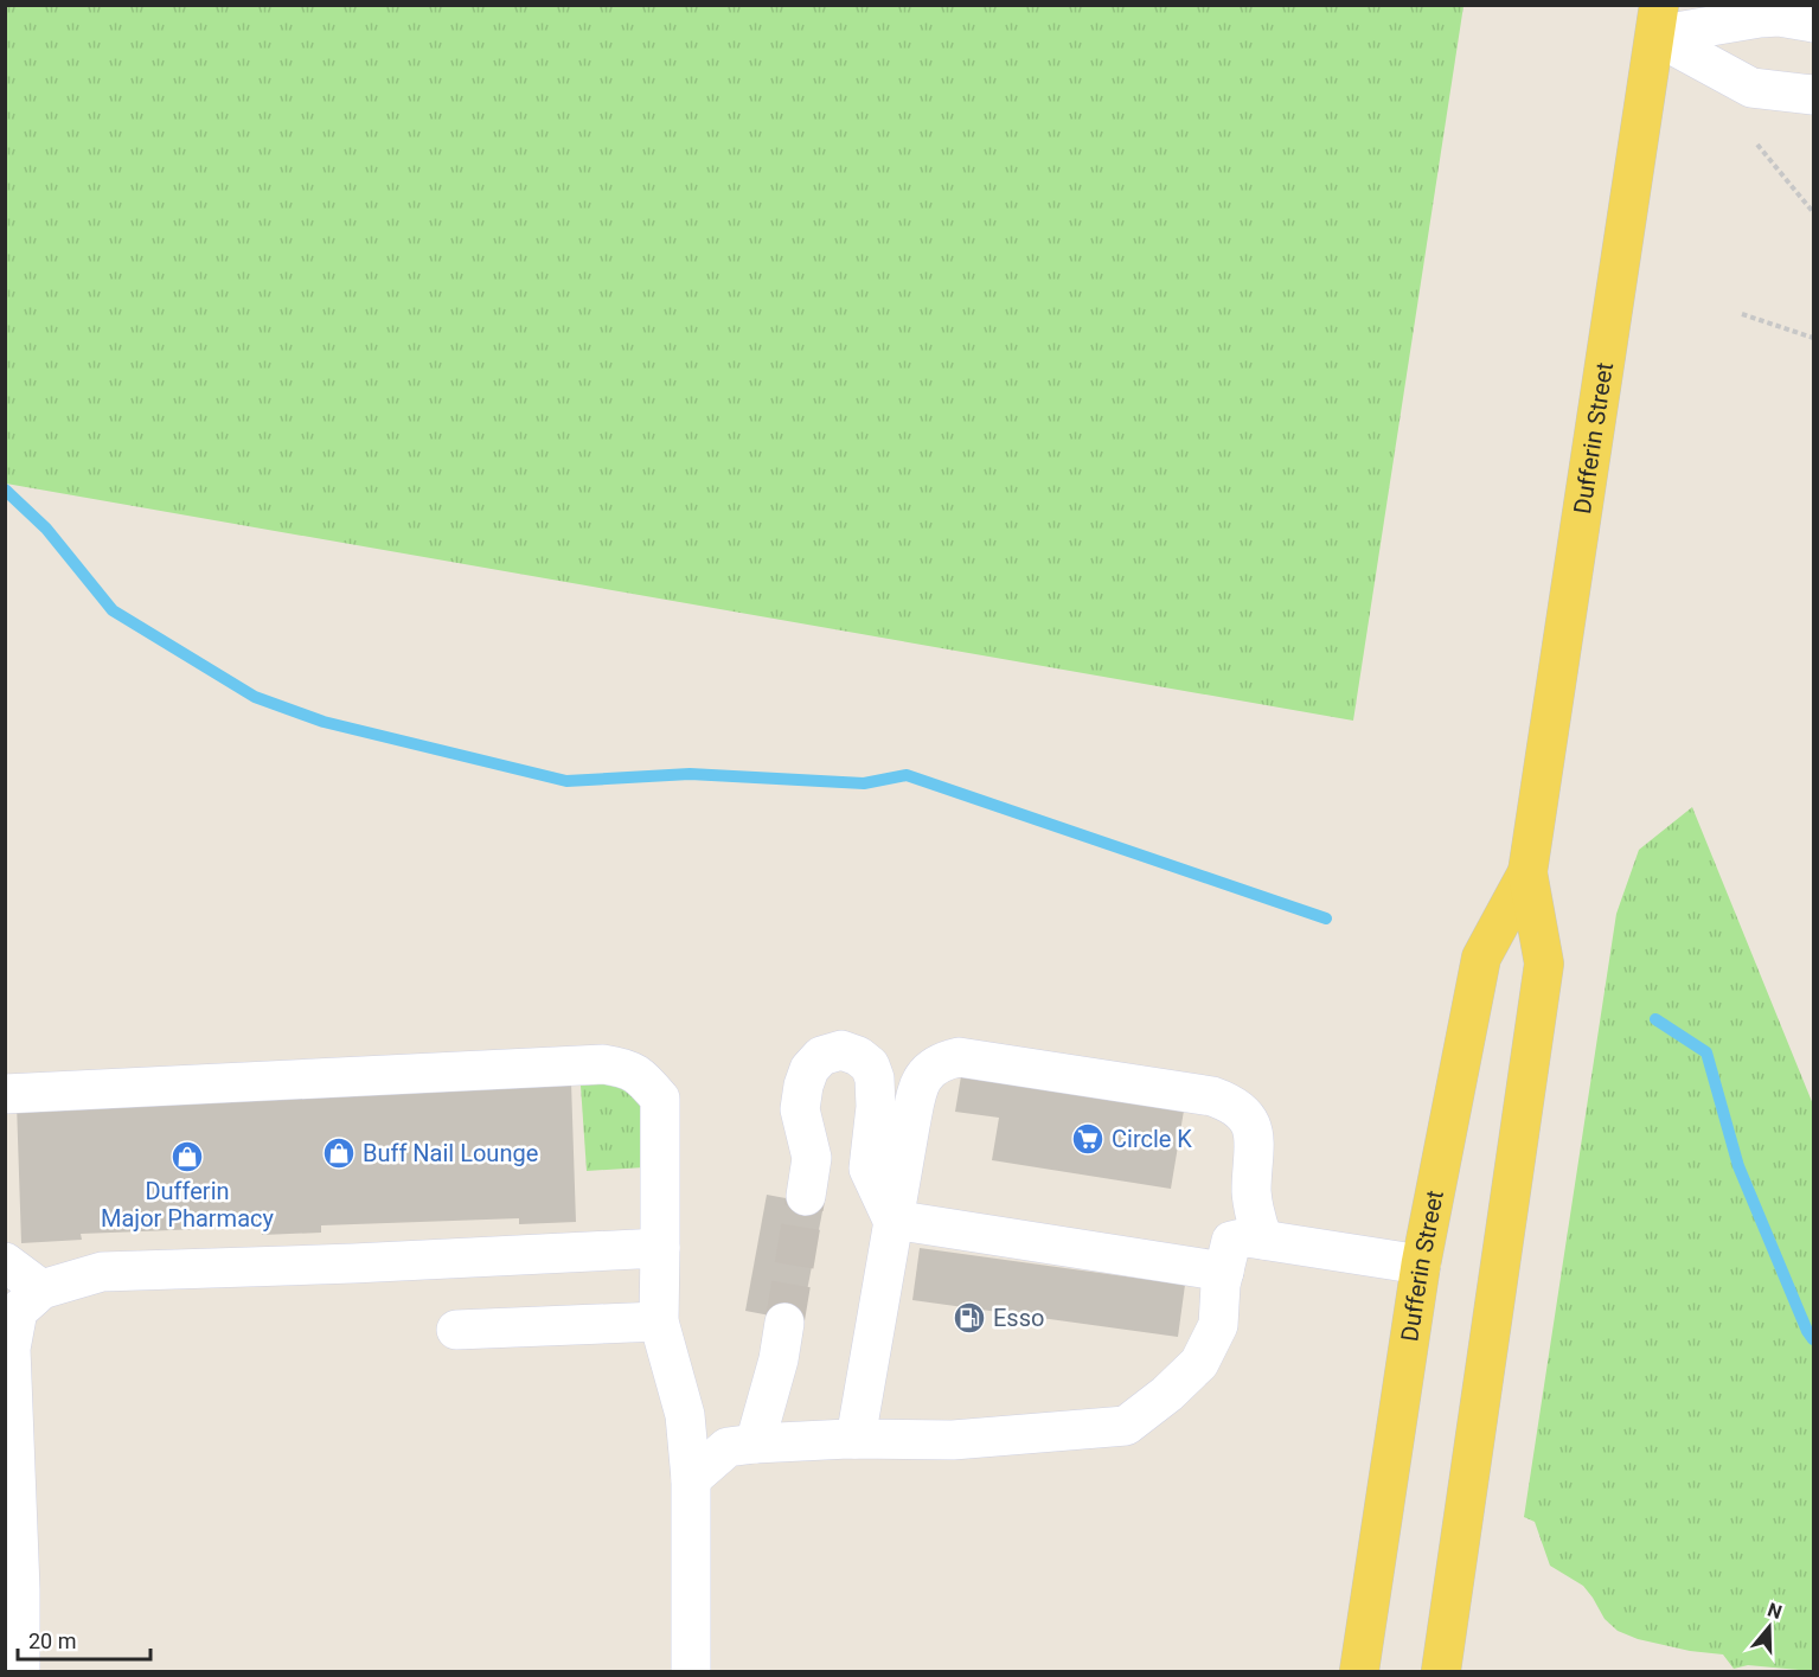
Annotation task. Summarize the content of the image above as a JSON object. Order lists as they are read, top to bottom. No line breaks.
{"streets":{"main road":["Dufferin Street"]},"places":{"supermarket":["Circle K"],"shop":["Buff Nail Lounge","Dufferin Major Pharmacy"],"fuel station":["Esso"]},"scale_bar":"20 m","north":"top"}
